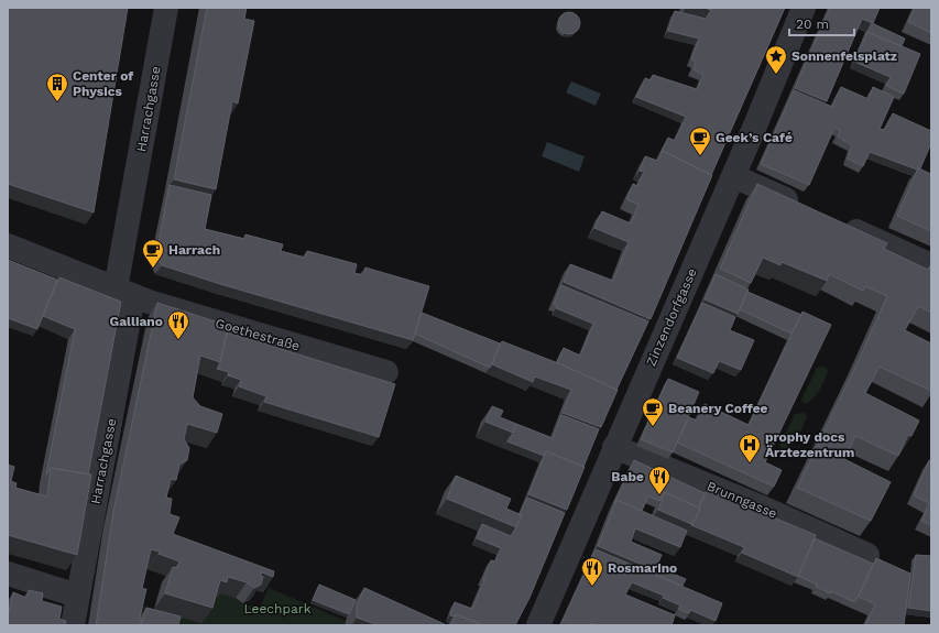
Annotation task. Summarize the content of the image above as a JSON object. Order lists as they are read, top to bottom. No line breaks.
{"streets":{"street":["Harrachgasse","Zinzendorfgasse","Goethestraße","Brunngasse"]},"crossings":[["Harrachgasse","Goethestraße"],["Zinzendorfgasse","Brunngasse"]],"parks":["Leechpark"],"places":{"place":["Sonnenfelsplatz"],"building":["Center of Physics"],"cafe":["Geek’s Café","Harrach","Beanery Coffee"],"restaurant":["Galliano","Babe","Rosmarino"],"hospital":["prophy docs Ärztezentrum"]},"scale_bar":"20 m"}
